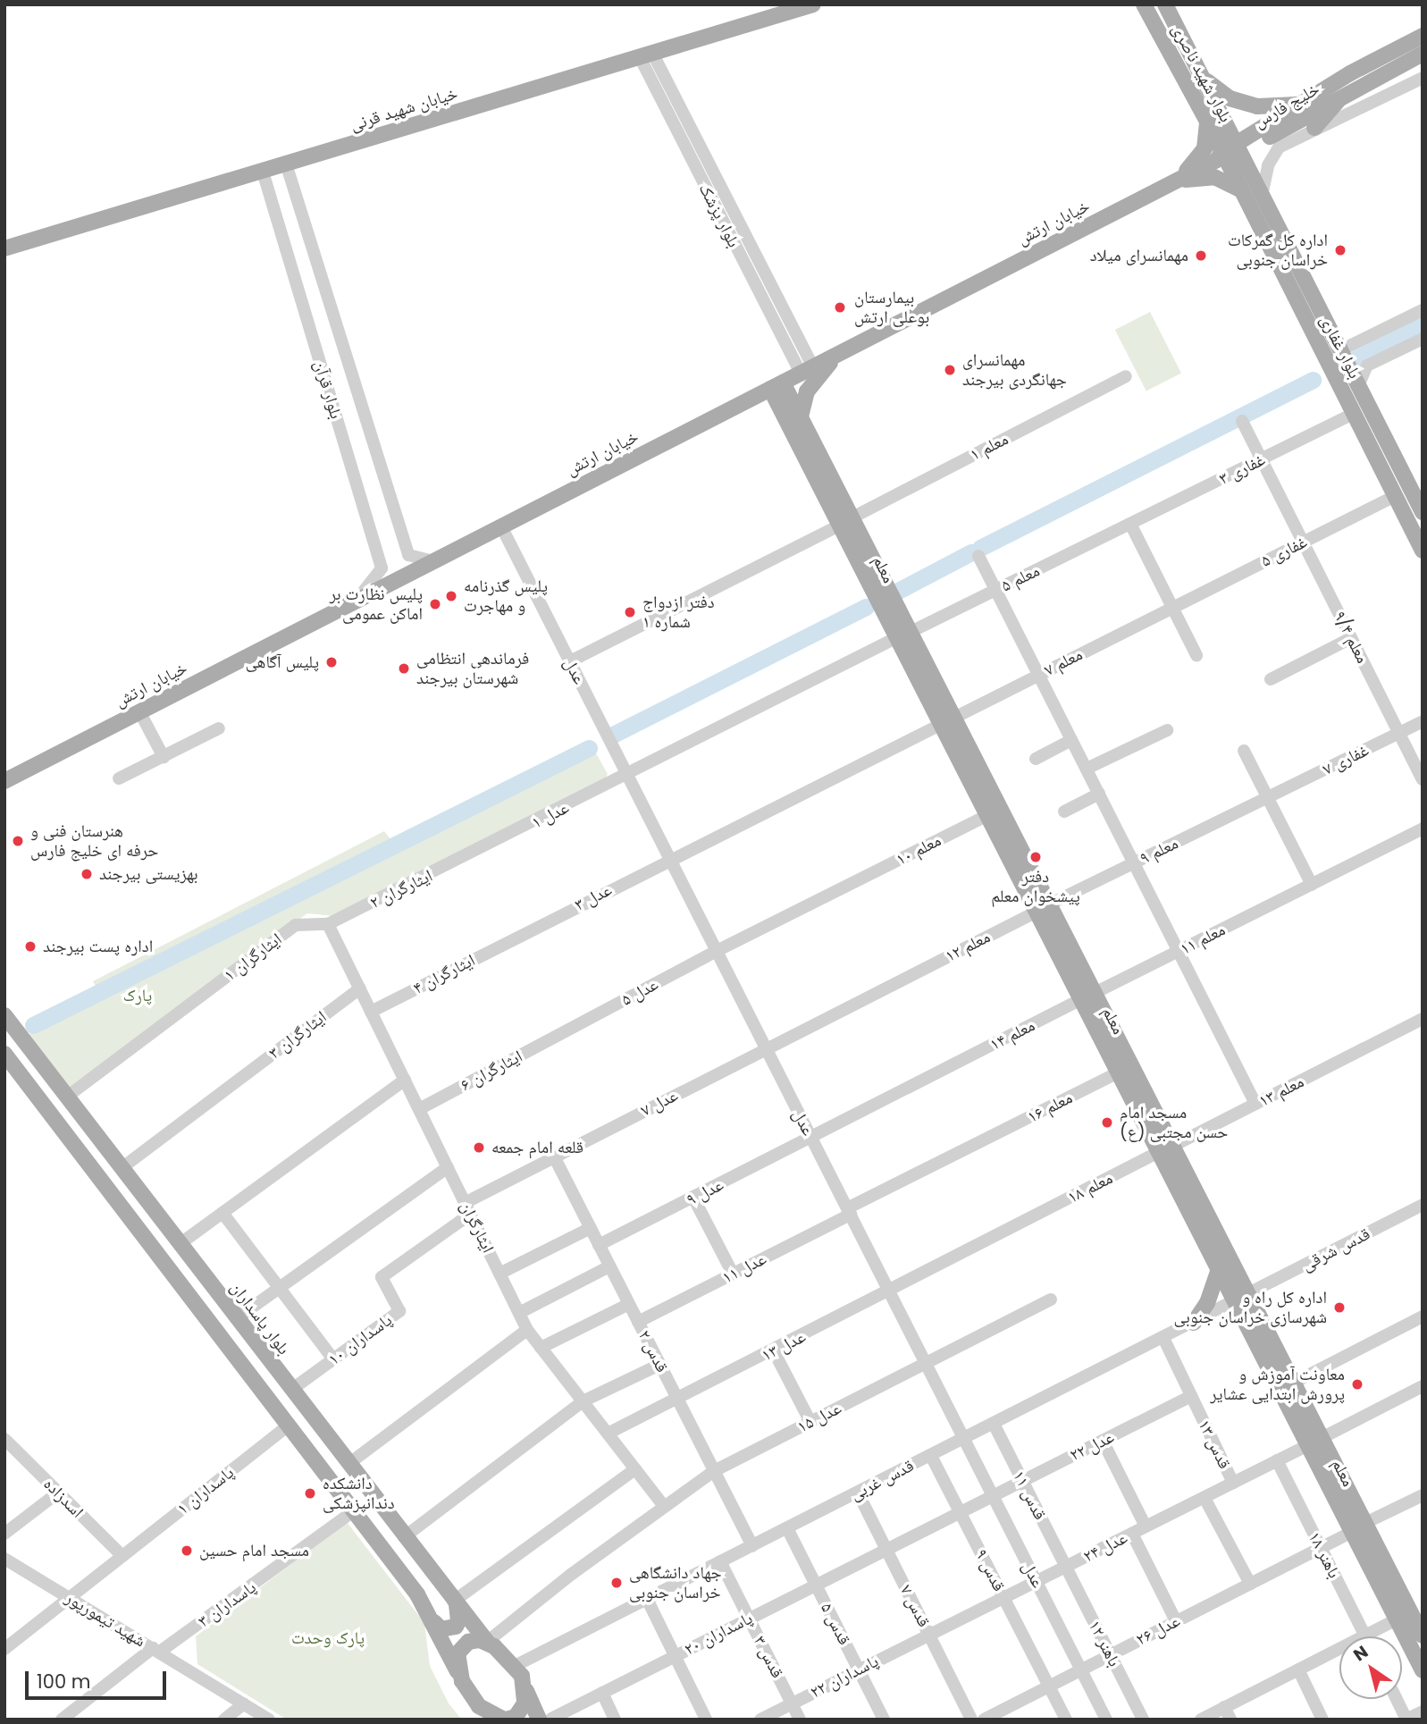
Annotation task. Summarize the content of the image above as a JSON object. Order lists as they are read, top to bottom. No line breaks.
{"streets":{"main road":["بلوار شهید ناصری","خلیج فارس","خیابان شهید قرنی","خیابان ارتش","بلوار غفاری","معلم","بلوار پاسداران"],"street":["بلوار پزشک","بلوار قرآن","معلم ۱","غفاری ۳","غفاری ۵","معلم ۵","معلم ۹/۴","معلم ۷","عدل","غفاری ۷","عدل ۱","معلم ۱۰","معلم ۹","ایثارگران ۲","عدل ۳","معلم ۱۱","معلم ۱۲","ایثارگران ۱","ایثارگران ۴","عدل ۵","ایثارگران ۳","معلم ۱۴","ایثارگران ۶","معلم ۱۳","عدل ۷","معلم ۱۶‌","معلم ۱۸","عدل ۹","ایثارگران","قدس شرقی","عدل ۱۱","پاسداران ۱۰","عدل ۱۳","قدس ۲","عدل ۱۵","قدس ۱۳","عدل ۲۲","قدس غربی","پاسداران ۱","قدس ۱۱","اسدزاده","عدل ۲۴","باهنر ۱۸","قدس ۹","پاسداران ۳","قدس ۷","شهید تیمورپور","قدس ۵","عدل ۲۶","پاسداران ۲۰","باهنر ۱۲","قدس ۳","پاسداران ۲۲"]},"crossings":[["بلوار شهید ناصری","خلیج فارس"],["بلوار شهید ناصری","خیابان ارتش"],["بلوار شهید ناصری","بلوار غفاری"],["خلیج فارس","خیابان ارتش"],["خلیج فارس","بلوار غفاری"],["خیابان شهید قرنی","بلوار پزشک"],["خیابان شهید قرنی","بلوار قرآن"],["بلوار پزشک","خیابان ارتش"],["خیابان ارتش","بلوار غفاری"],["خیابان ارتش","بلوار قرآن"],["خیابان ارتش","معلم"],["خیابان ارتش","عدل"],["بلوار غفاری","غفاری ۳"],["بلوار غفاری","غفاری ۵"],["معلم ۱","معلم"],["معلم ۱","عدل"],["غفاری ۳","معلم ۵"],["غفاری ۳","معلم ۹/۴"],["غفاری ۵","معلم ۹/۴"],["غفاری ۵","معلم ۷"],["معلم","معلم ۵"],["معلم","معلم ۷"],["معلم","معلم ۱۰"],["معلم","معلم ۹"],["معلم","معلم ۱۱"],["معلم","معلم ۱۲"],["معلم","معلم ۱۴"],["معلم","معلم ۱۳"],["معلم","معلم ۱۶‌"],["معلم","معلم ۱۸"],["معلم","قدس شرقی"],["معلم","قدس غربی"],["معلم","عدل ۲۴"],["معلم","عدل ۲۶"],["معلم ۵","عدل ۱"],["معلم ۹/۴","غفاری ۷"],["معلم ۷","عدل ۳"],["عدل","عدل ۱"],["عدل","معلم ۱۰"],["عدل","عدل ۳"],["عدل","معلم ۱۲"],["عدل","عدل ۵"],["عدل","معلم ۱۴"],["عدل","عدل ۷"],["عدل","معلم ۱۶‌"],["عدل","معلم ۱۸"],["عدل","عدل ۹"],["عدل","عدل ۱۱"],["عدل","عدل ۱۳"],["عدل","عدل ۱۵"],["عدل","عدل ۲۲"],["عدل","قدس غربی"],["عدل","عدل ۲۴"],["عدل","عدل ۲۶"],["غفاری ۷","معلم ۹"],["عدل ۱","ایثارگران ۲"],["معلم ۱۰","عدل ۵"],["معلم ۹","معلم ۱۲"],["ایثارگران ۲","ایثارگران ۱"],["ایثارگران ۲","ایثارگران"],["عدل ۳","ایثارگران ۴"],["معلم ۱۱","معلم ۱۴"],["معلم ۱۲","عدل ۷"],["ایثارگران ۱","ایثارگران"],["ایثارگران ۱","بلوار پاسداران"],["ایثارگران ۴","ایثارگران"],["عدل ۵","ایثارگران ۶"],["ایثارگران ۳","ایثارگران"],["ایثارگران ۳","بلوار پاسداران"],["معلم ۱۴","عدل ۹"],["ایثارگران ۶","ایثارگران"],["معلم ۱۳","معلم ۱۸"],["عدل ۷","ایثارگران"],["عدل ۷","پاسداران ۱۰"],["عدل ۷","قدس ۲"],["معلم ۱۶‌","عدل ۱۱"],["معلم ۱۸","عدل ۱۳"],["عدل ۹","قدس ۲"],["ایثارگران","عدل ۱۳"],["ایثارگران","عدل ۱۵"],["قدس شرقی","قدس غربی"],["عدل ۱۱","قدس ۲"],["بلوار پاسداران","پاسداران ۱۰"],["بلوار پاسداران","عدل ۱۵"],["بلوار پاسداران","قدس غربی"],["عدل ۱۳","قدس ۲"],["قدس ۲","عدل ۱۵"],["قدس ۲","قدس غربی"],["عدل ۱۵","قدس غربی"],["قدس ۱۳","عدل ۲۲"],["قدس ۱۳","قدس غربی"],["قدس ۱۳","عدل ۲۴"],["عدل ۲۲","قدس ۱۱"],["عدل ۲۲","قدس ۹"],["عدل ۲۲","پاسداران ۲۰"],["قدس غربی","قدس ۱۱"],["قدس غربی","قدس ۹"],["قدس غربی","قدس ۷"],["قدس غربی","قدس ۵"],["قدس غربی","قدس ۳"],["پاسداران ۱","اسدزاده"],["پاسداران ۱","شهید تیمورپور"],["قدس ۱۱","عدل ۲۴"],["قدس ۱۱","باهنر ۱۲"],["عدل ۲۴","باهنر ۱۸"],["عدل ۲۴","قدس ۹"],["عدل ۲۴","باهنر ۱۲"],["عدل ۲۴","پاسداران ۲۲"],["باهنر ۱۸","عدل ۲۶"],["قدس ۹","عدل ۲۶"],["قدس ۹","پاسداران ۲۰"],["قدس ۹","پاسداران ۲۲"],["پاسداران ۳","شهید تیمورپور"],["قدس ۷","پاسداران ۲۰"],["قدس ۷","پاسداران ۲۲"],["قدس ۵","پاسداران ۲۰"],["قدس ۵","پاسداران ۲۲"],["عدل ۲۶","باهنر ۱۲"],["پاسداران ۲۰","قدس ۳"],["قدس ۳","پاسداران ۲۲"]],"parks":["پارک","پارک وحدت"],"places":["اداره کل گمرکات خراسان جنوبی","مهمانسرای میلاد","بیمارستان بوعلی ارتش","مهمانسرای جهانگردی بیرجند","پلیس گذرنامه و مهاجرت","پلیس نظارت بر اماکن عمومی","دفتر ازدواج شماره ۱","پلیس آگاهی","فرماندهی انتظامی شهرستان بیرجند","هنرستان فنی و حرفه ای خلیج فارس","دفتر پیشخوان معلم","بهزیستی بیرجند","اداره پست بیرجند","مسجد امام حسن مجتبی (ع)","قلعه امام جمعه","اداره کل راه و شهرسازی خراسان جنوبی","معاونت آموزش و پرورش ابتدایی عشایر","دانشکده دندانپزشکی","مسجد امام حسین","جهاد دانشگاهی خراسان جنوبی"],"scale_bar":"100 m","north":"top left"}
